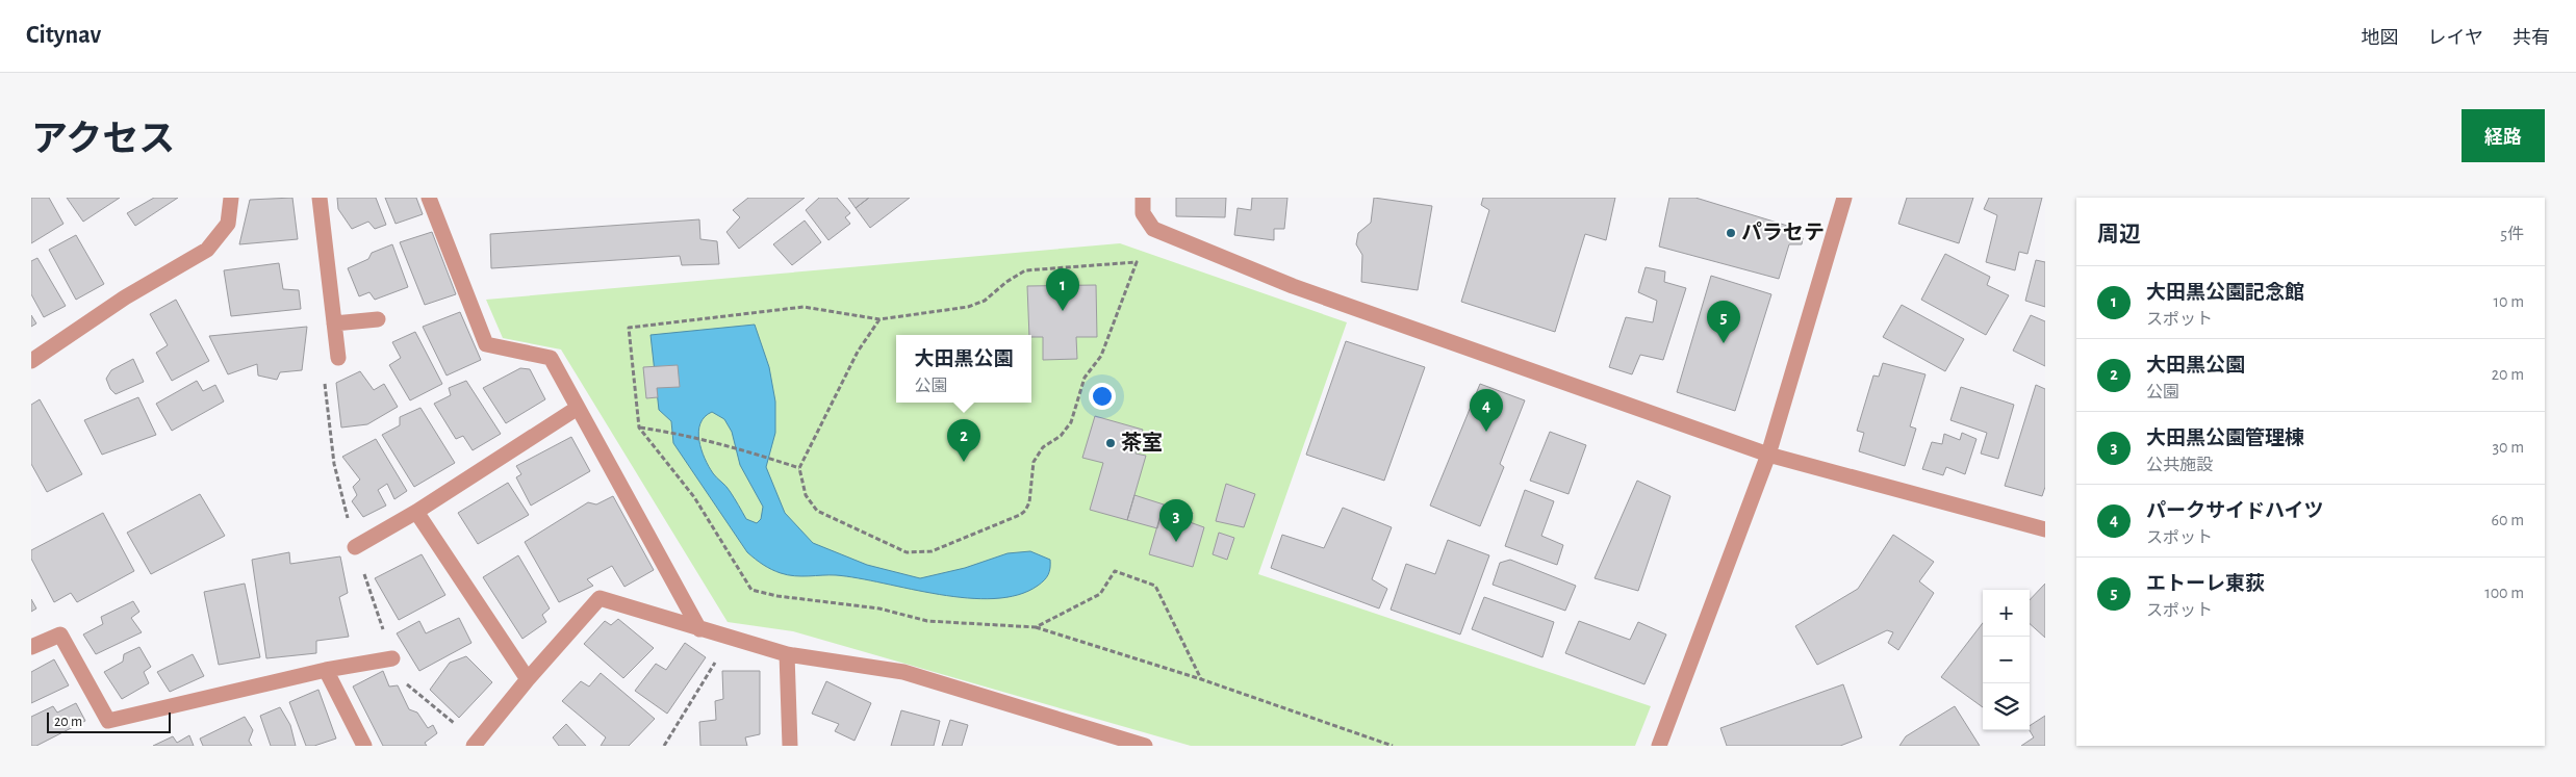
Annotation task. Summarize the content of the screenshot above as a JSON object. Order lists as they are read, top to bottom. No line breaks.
{"places":["パラセテ","茶室"],"scale_bar":"20 m","page":{"header":"Citynav","nav":["地図","レイヤ","共有"],"title":"アクセス","buttons":"経路","heading":["周辺","5件"],"list":[{"mark":"1","name":"大田黒公園記念館","note":"スポット","value":"10 m"},{"mark":"2","name":"大田黒公園","note":"公園","value":"20 m"},{"mark":"3","name":"大田黒公園管理棟","note":"公共施設","value":"30 m"},{"mark":"4","name":"パークサイドハイツ","note":"スポット","value":"60 m"},{"mark":"5","name":"エトーレ東荻","note":"スポット","value":"100 m"}],"pins":["1","5","4","2","3"],"popup":["大田黒公園","公園"],"map_buttons":["+","−"],"scale":"20 m"}}
